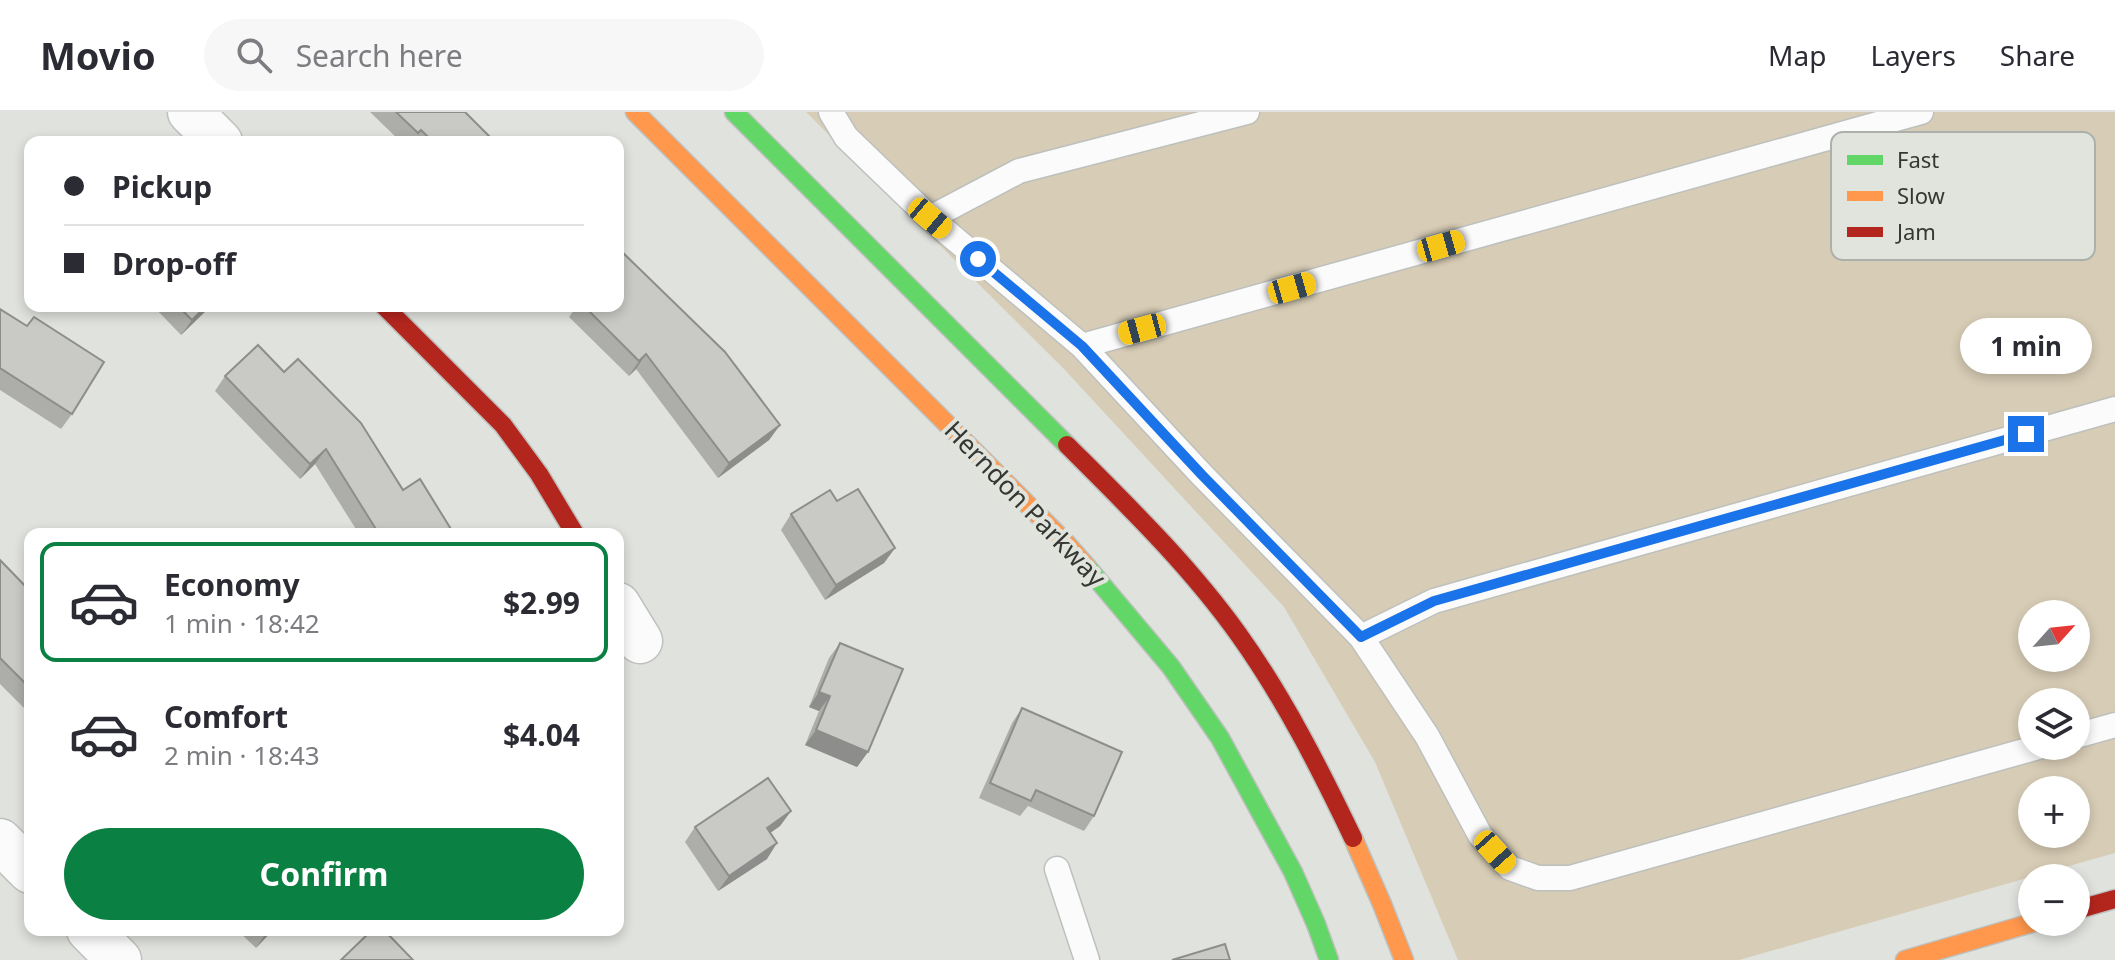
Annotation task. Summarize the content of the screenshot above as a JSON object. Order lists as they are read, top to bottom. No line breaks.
{"streets":{"main road":["Herndon Parkway"]},"legend":["Fast","Slow","Jam"],"north":"top right","page":{"header":"Movio","search":"Search here","nav":["Map","Layers","Share"],"banner":["Pickup","Drop-off"],"bubble":"1 min","list":[{"name":"Economy","note":"1 min · 18:42","value":"$2.99"},{"name":"Comfort","note":"2 min · 18:43","value":"$4.04"}],"map_buttons":["+","−"],"buttons":"Confirm"}}
